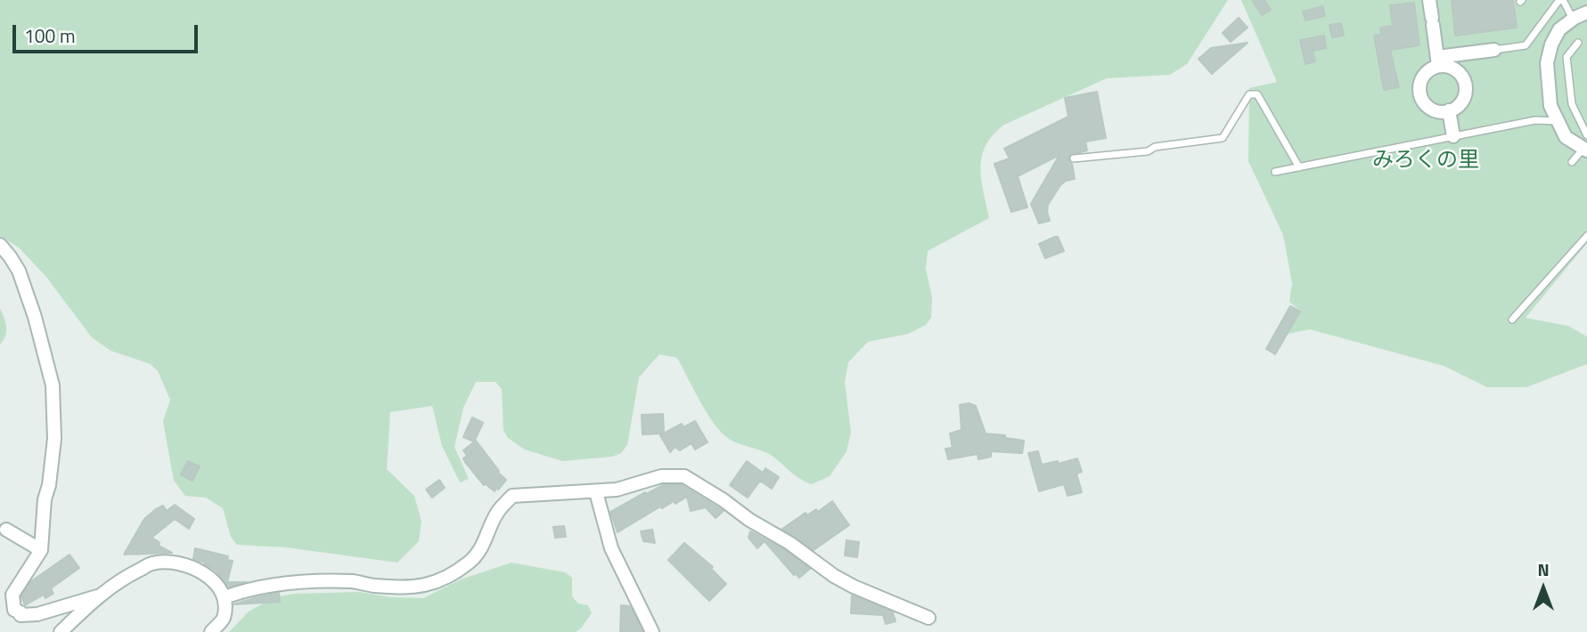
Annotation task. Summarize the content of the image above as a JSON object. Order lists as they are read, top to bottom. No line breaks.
{"parks":["みろくの里"],"scale_bar":"100 m","north":"top"}
